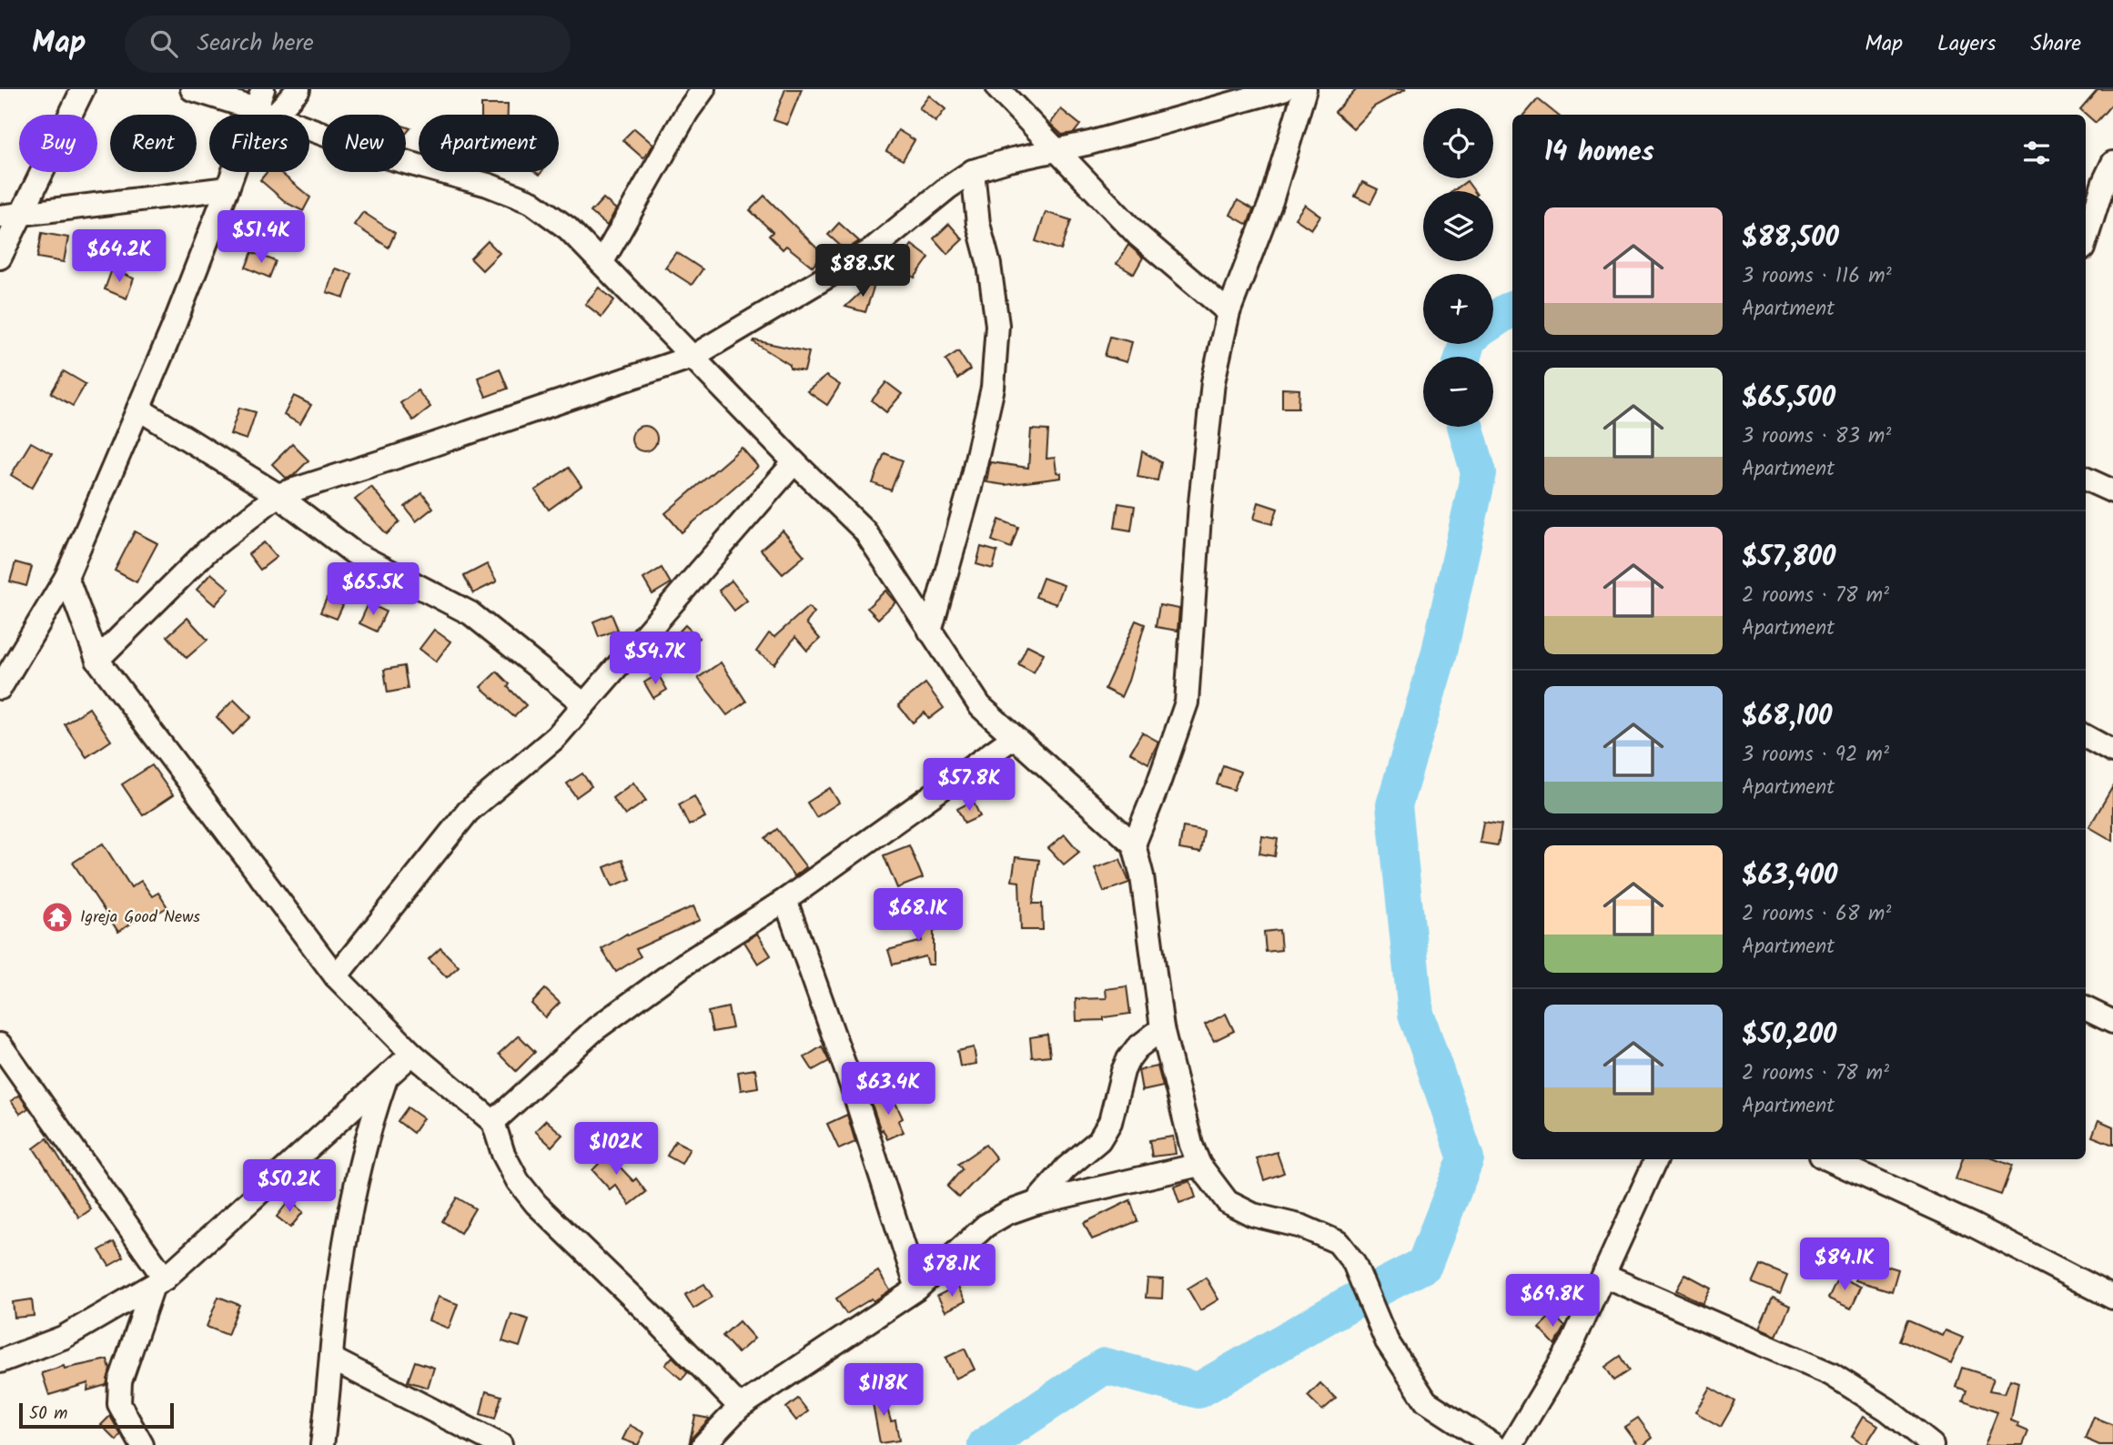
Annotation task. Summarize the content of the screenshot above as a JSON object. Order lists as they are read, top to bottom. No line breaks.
{"places":{"temple":["Igreja Good News"]},"scale_bar":"50 m","page":{"header":"Map","search":"Search here","nav":["Map","Layers","Share"],"map_buttons":["+","−"],"chip":["Buy","Rent","Filters","New","Apartment"],"heading":"14 homes","list":[{"name":"$88,500","note":"3 rooms · 116 m² · Apartment"},{"name":"$65,500","note":"3 rooms · 83 m² · Apartment"},{"name":"$57,800","note":"2 rooms · 78 m² · Apartment"},{"name":"$68,100","note":"3 rooms · 92 m² · Apartment"},{"name":"$63,400","note":"2 rooms · 68 m² · Apartment"},{"name":"$50,200","note":"2 rooms · 78 m² · Apartment"}],"price":["$51.4K","$64.2K","$88.5K","$65.5K","$54.7K","$57.8K","$68.1K","$63.4K","$102K","$50.2K","$84.1K","$78.1K","$69.8K","$118K"],"scale":"50 m"}}
